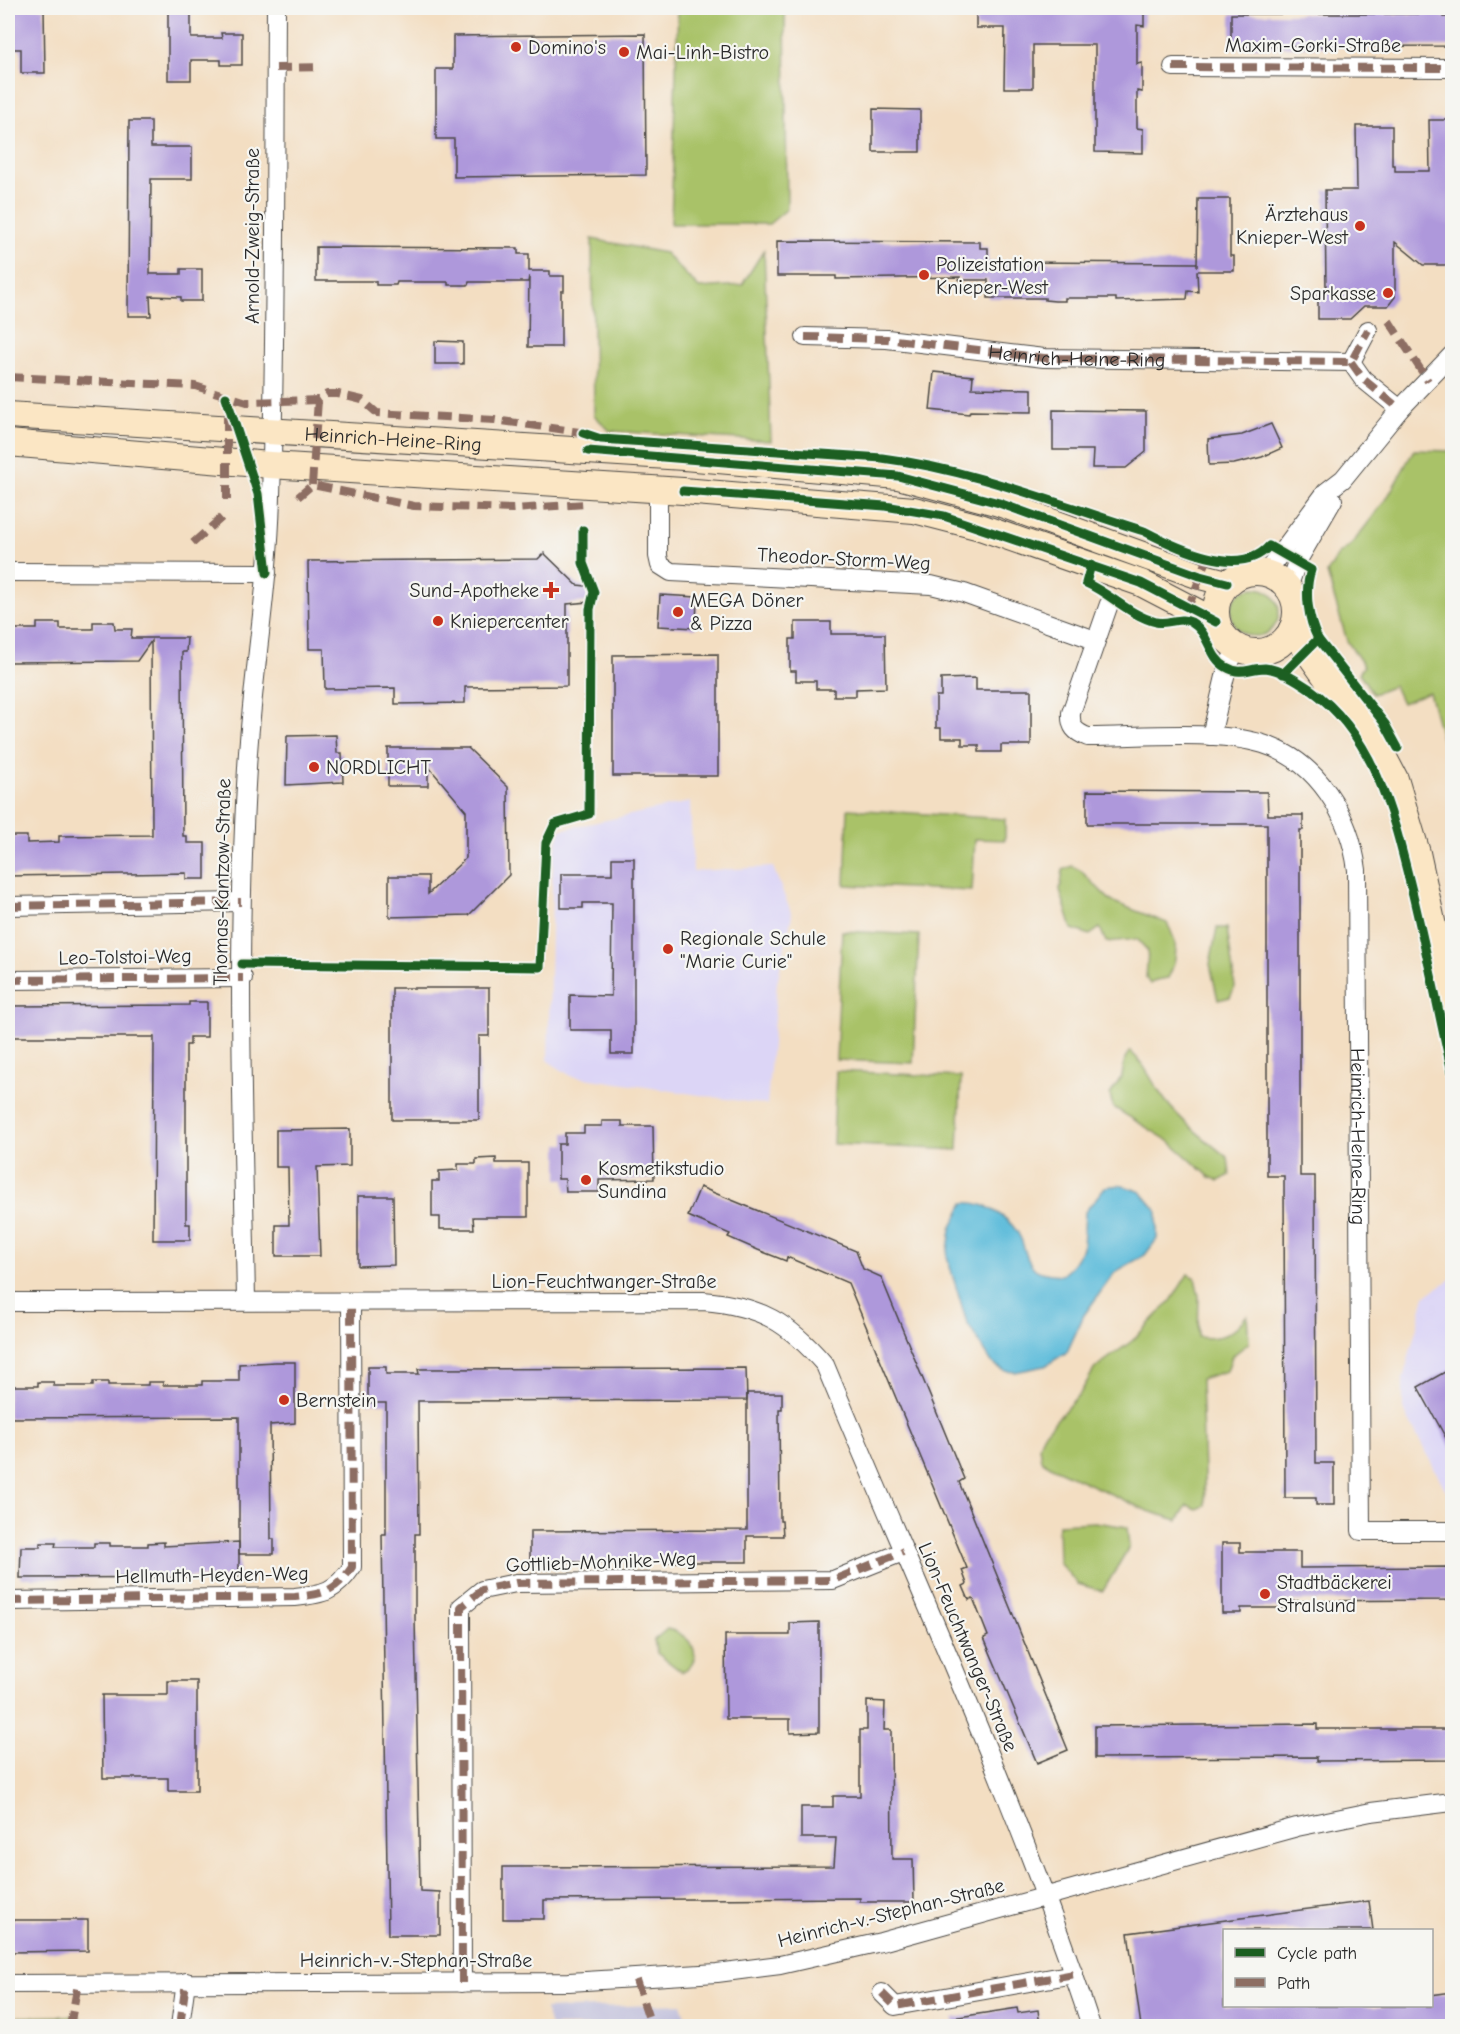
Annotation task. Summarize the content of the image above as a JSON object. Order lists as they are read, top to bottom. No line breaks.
{"streets":{"main road":["Heinrich-Heine-Ring"],"street":["Maxim-Gorki-Straße","Arnold-Zweig-Straße","Theodor-Storm-Weg","Thomas-Kantzow-Straße","Leo-Tolstoi-Weg","Lion-Feuchtwanger-Straße","Gottlieb-Mohnike-Weg","Hellmuth-Heyden-Weg","Heinrich-v.-Stephan-Straße"]},"crossings":[["Arnold-Zweig-Straße","Heinrich-Heine-Ring"],["Arnold-Zweig-Straße","Thomas-Kantzow-Straße"],["Heinrich-Heine-Ring","Theodor-Storm-Weg"],["Heinrich-Heine-Ring","Thomas-Kantzow-Straße"],["Thomas-Kantzow-Straße","Leo-Tolstoi-Weg"],["Thomas-Kantzow-Straße","Lion-Feuchtwanger-Straße"],["Lion-Feuchtwanger-Straße","Gottlieb-Mohnike-Weg"],["Lion-Feuchtwanger-Straße","Hellmuth-Heyden-Weg"],["Lion-Feuchtwanger-Straße","Heinrich-v.-Stephan-Straße"],["Gottlieb-Mohnike-Weg","Heinrich-v.-Stephan-Straße"]],"places":{"other":["Domino's","Mai-Linh-Bistro","Ärztehaus Knieper-West","Polizeistation Knieper-West","Sparkasse","MEGA Döner & Pizza","Kniepercenter","NORDLICHT","Regionale Schule \"Marie Curie\"","Kosmetikstudio Sundina","Bernstein","Stadtbäckerei Stralsund"],"health":["Sund-Apotheke"]},"legend":["Cycle path","Path"]}
